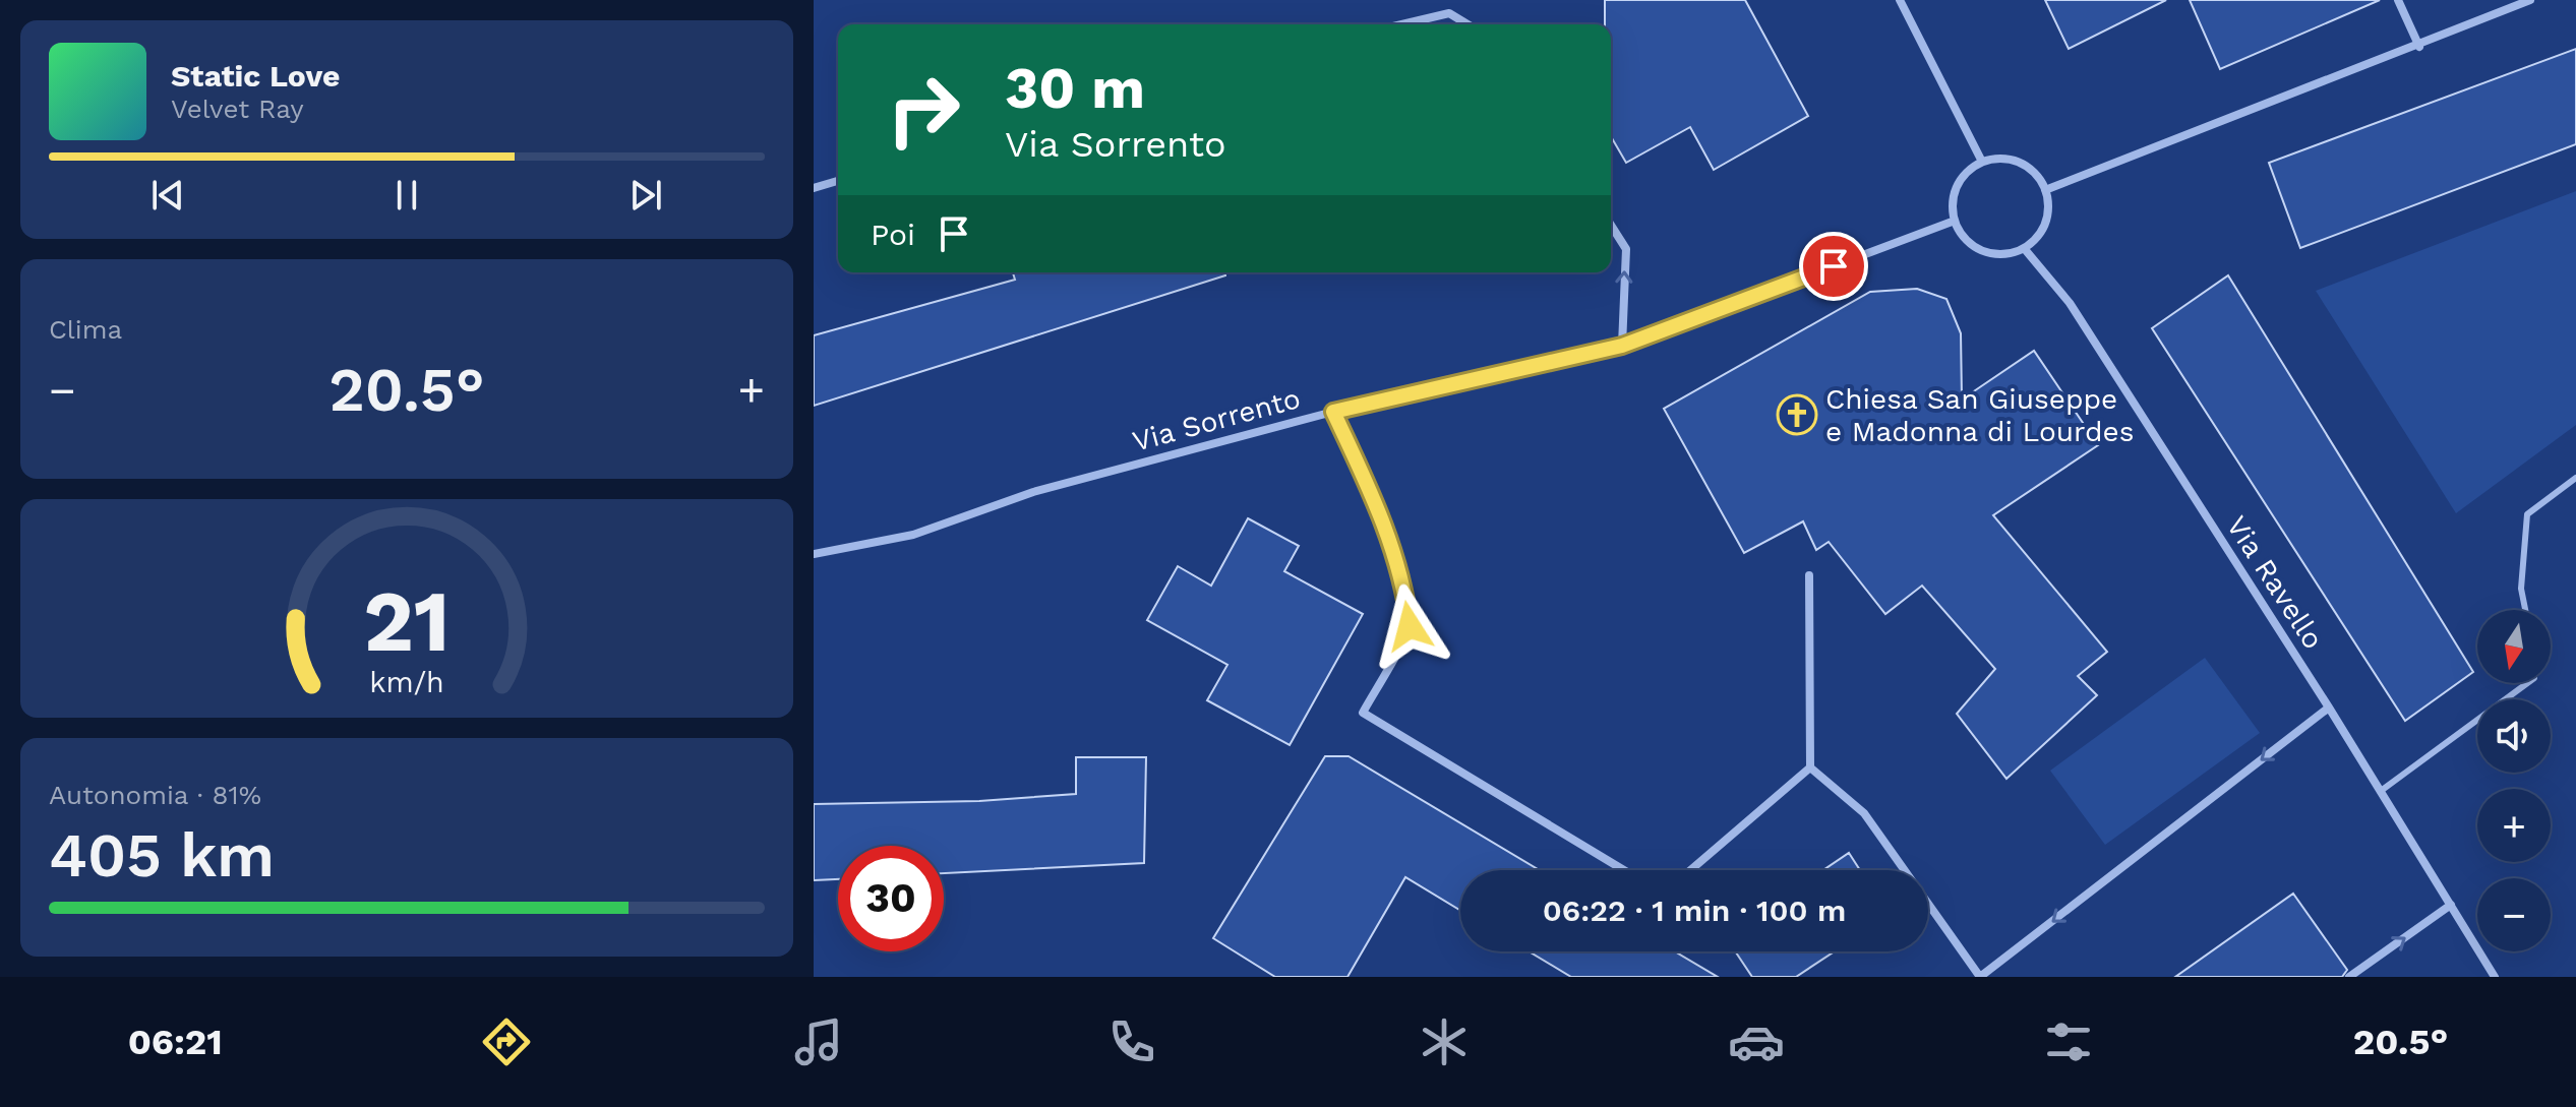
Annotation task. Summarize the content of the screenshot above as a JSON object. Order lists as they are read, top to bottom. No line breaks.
{"streets":{"street":["Via Sorrento","Via Ravello"]},"crossings":[["Via Sorrento","Via Ravello"]],"places":{"church":["Chiesa San Giuseppe e Madonna di Lourdes"]},"north":"bottom","page":{"turn":["30 m","Via Sorrento"],"song":["Static Love","Velvet Ray"],"then":"Poi","tile":["Clima",["Autonomia · 81%","405 km"]],"heat":["−","20.5°","+"],"map_buttons":["+","−"],"limit":"30","trip":"06:22 · 1 min · 100 m","tabs":["06:21","20.5°"],"gauge":["21","km/h"]}}
